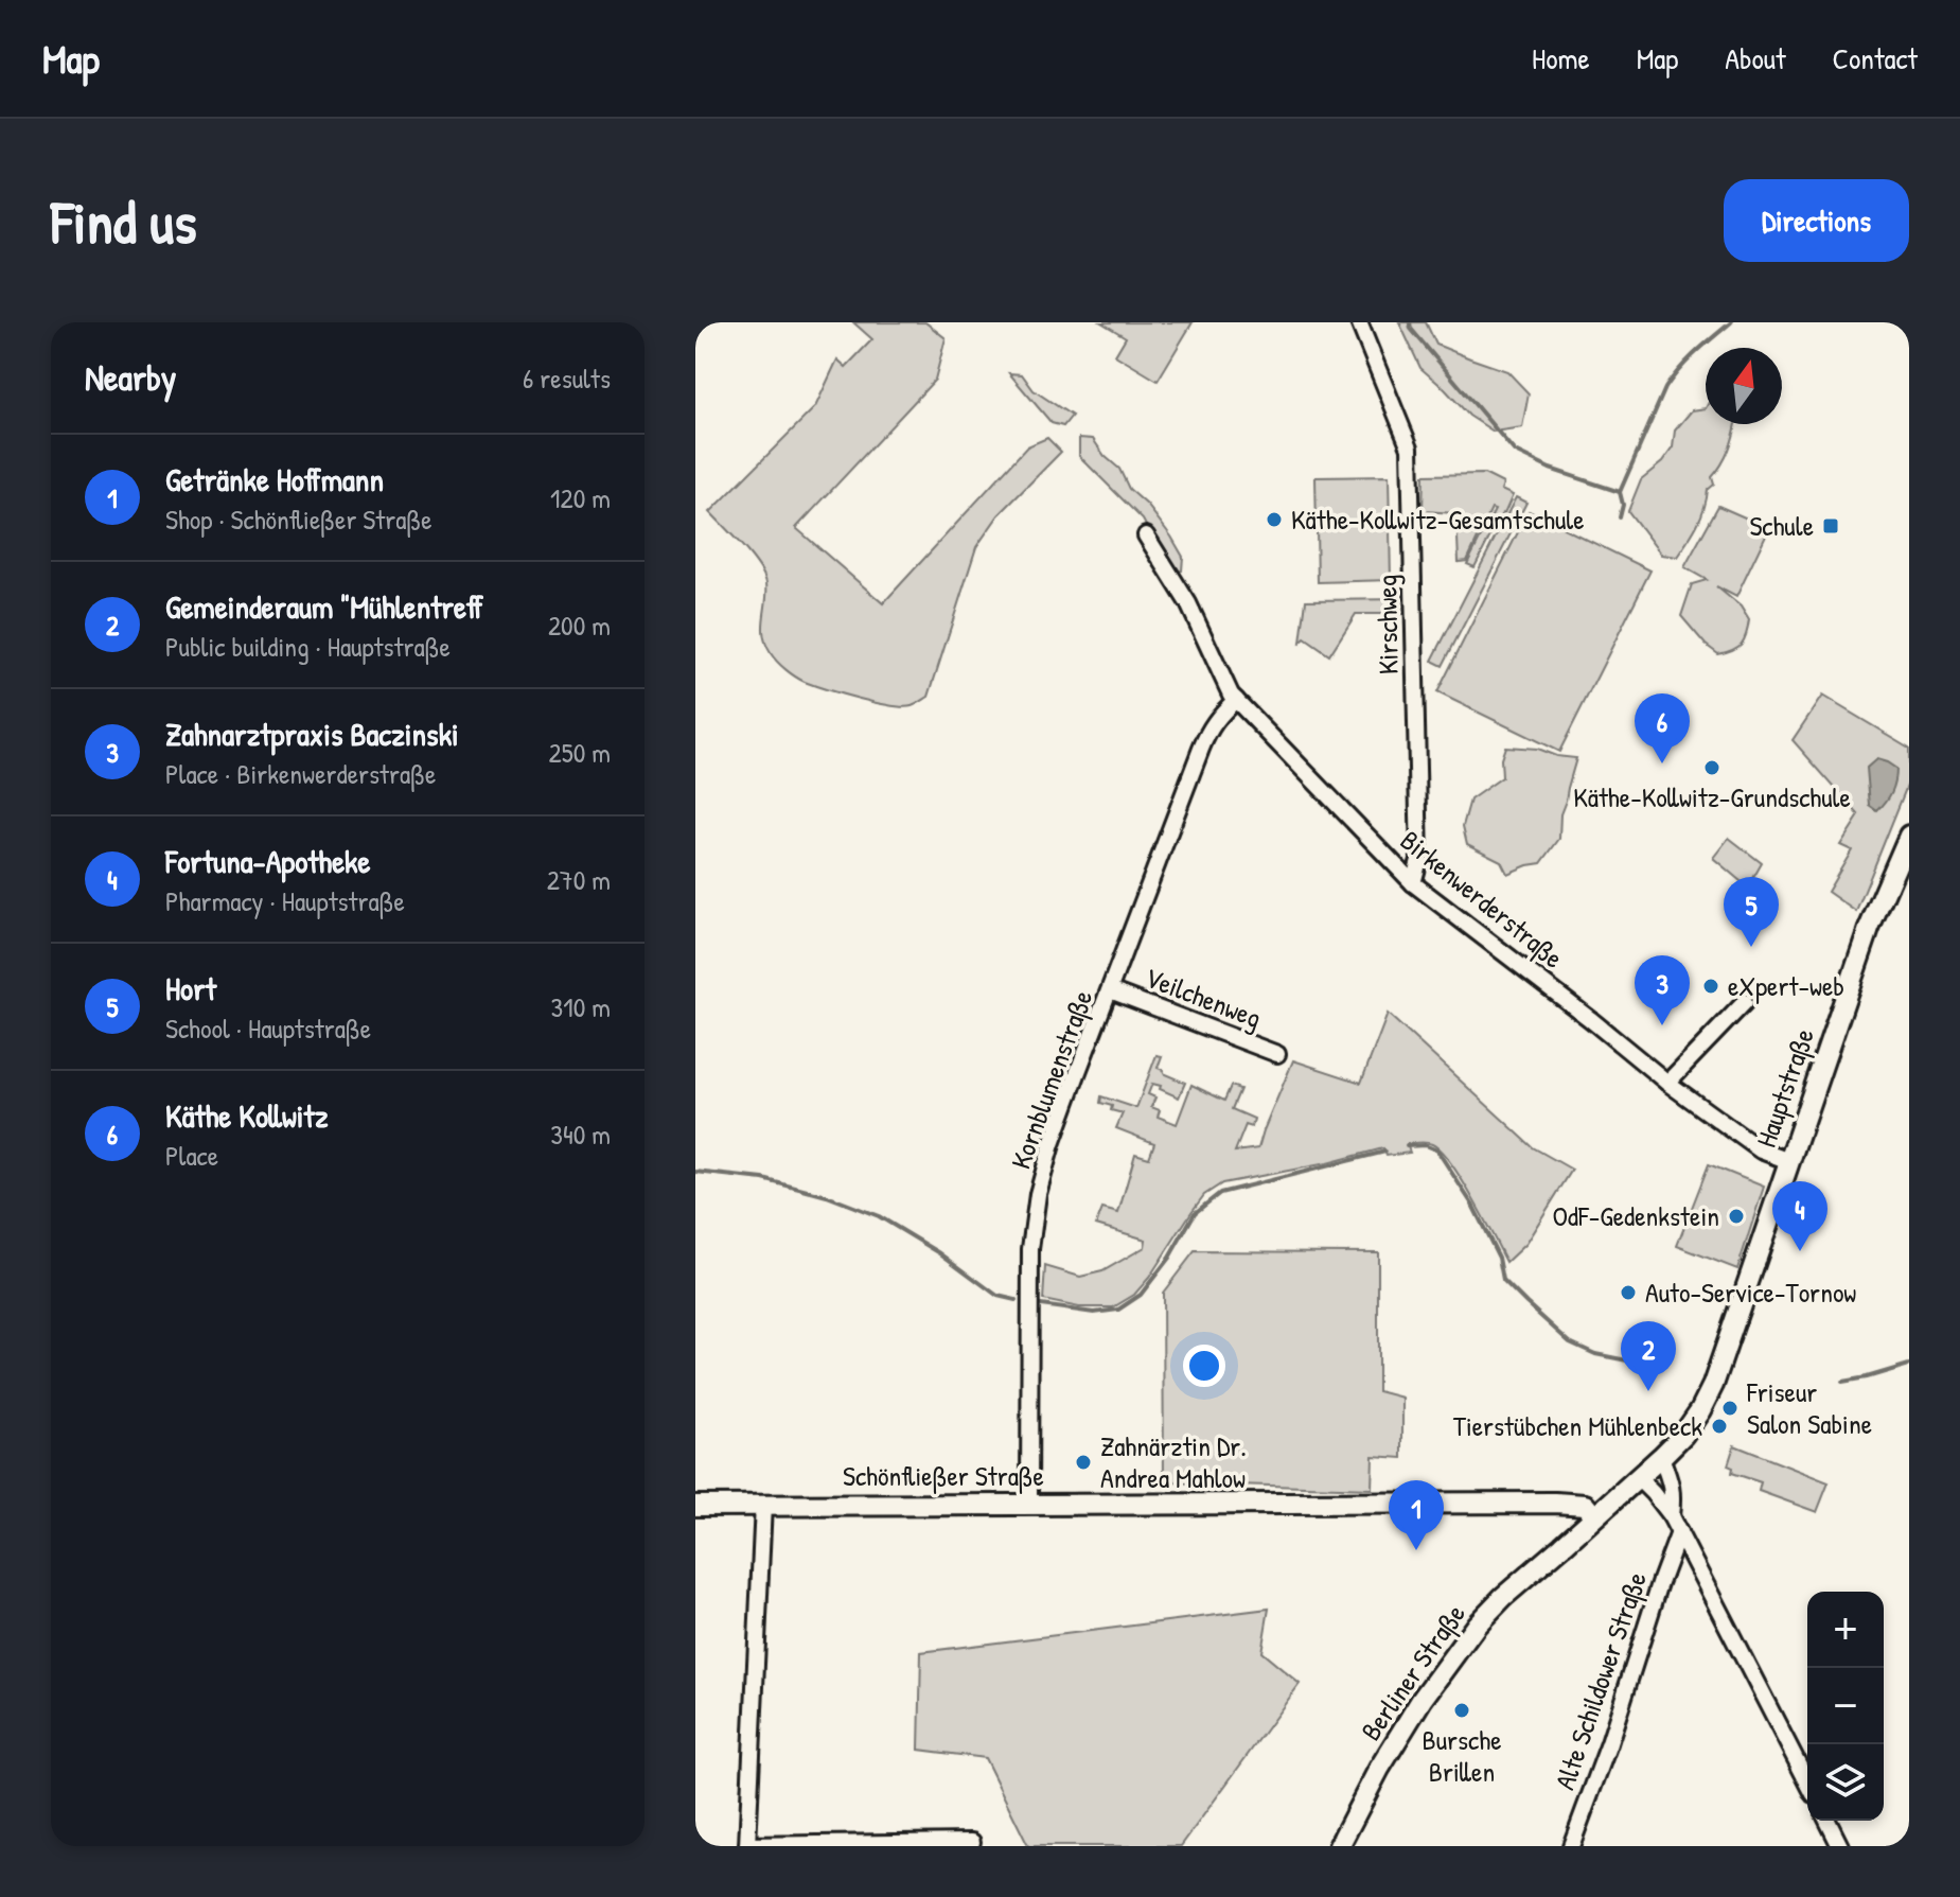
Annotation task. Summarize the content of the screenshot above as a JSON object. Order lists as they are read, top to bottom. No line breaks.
{"streets":{"main road":["Hauptstraße","Schönfließer Straße","Berliner Straße"],"street":["Kirschweg","Birkenwerderstraße","Veilchenweg","Kornblumenstraße","Alte Schildower Straße"]},"crossings":[["Kirschweg","Birkenwerderstraße"],["Birkenwerderstraße","Kornblumenstraße"],["Birkenwerderstraße","Hauptstraße"],["Veilchenweg","Kornblumenstraße"],["Kornblumenstraße","Schönfließer Straße"],["Hauptstraße","Schönfließer Straße"],["Hauptstraße","Berliner Straße"],["Schönfließer Straße","Berliner Straße"]],"places":{"other":["Käthe-Kollwitz-Gesamtschule","Käthe-Kollwitz-Grundschule","eXpert-web","OdF-Gedenkstein","Auto-Service-Tornow","Friseur Salon Sabine","Tierstübchen Mühlenbeck","Zahnärztin Dr. Andrea Mahlow","Bursche Brillen"],"transit":["Schule"]},"north":"top","page":{"header":"Map","nav":["Home","Map","About","Contact"],"buttons":"Directions","title":"Find us","heading":["Nearby","6 results"],"list":[{"mark":"1","name":"Getränke Hoffmann","note":"Shop · Schönfließer Straße","value":"120 m"},{"mark":"2","name":"Gemeinderaum \"Mühlentreff","note":"Public building · Hauptstraße","value":"200 m"},{"mark":"3","name":"Zahnarztpraxis Baczinski","note":"Place · Birkenwerderstraße","value":"250 m"},{"mark":"4","name":"Fortuna-Apotheke","note":"Pharmacy · Hauptstraße","value":"270 m"},{"mark":"5","name":"Hort","note":"School · Hauptstraße","value":"310 m"},{"mark":"6","name":"Käthe Kollwitz","note":"Place","value":"340 m"}],"pins":["6","5","3","4","2","1"],"map_buttons":["+","−"]}}
